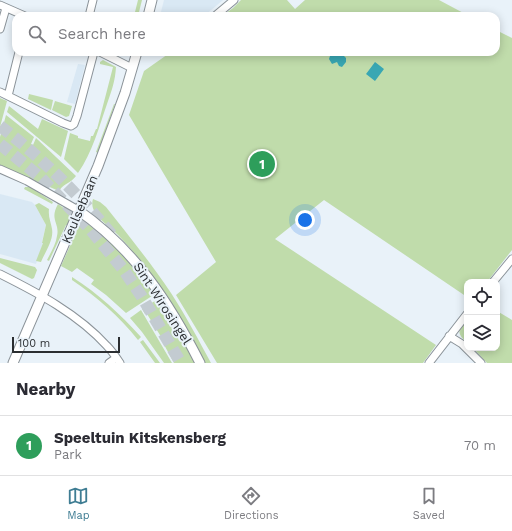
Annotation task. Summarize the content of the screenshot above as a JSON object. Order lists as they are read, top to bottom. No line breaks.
{"streets":{"street":["Keulsebaan","Sint Wirosingel"]},"crossings":[["Keulsebaan","Sint Wirosingel"]],"scale_bar":"100 m","page":{"search":"Search here","pins":"1","scale":"100 m","heading":"Nearby","list":[{"mark":"1","name":"Speeltuin Kitskensberg","note":"Park","value":"70 m"}],"nav":["Map","Directions","Saved"]}}
